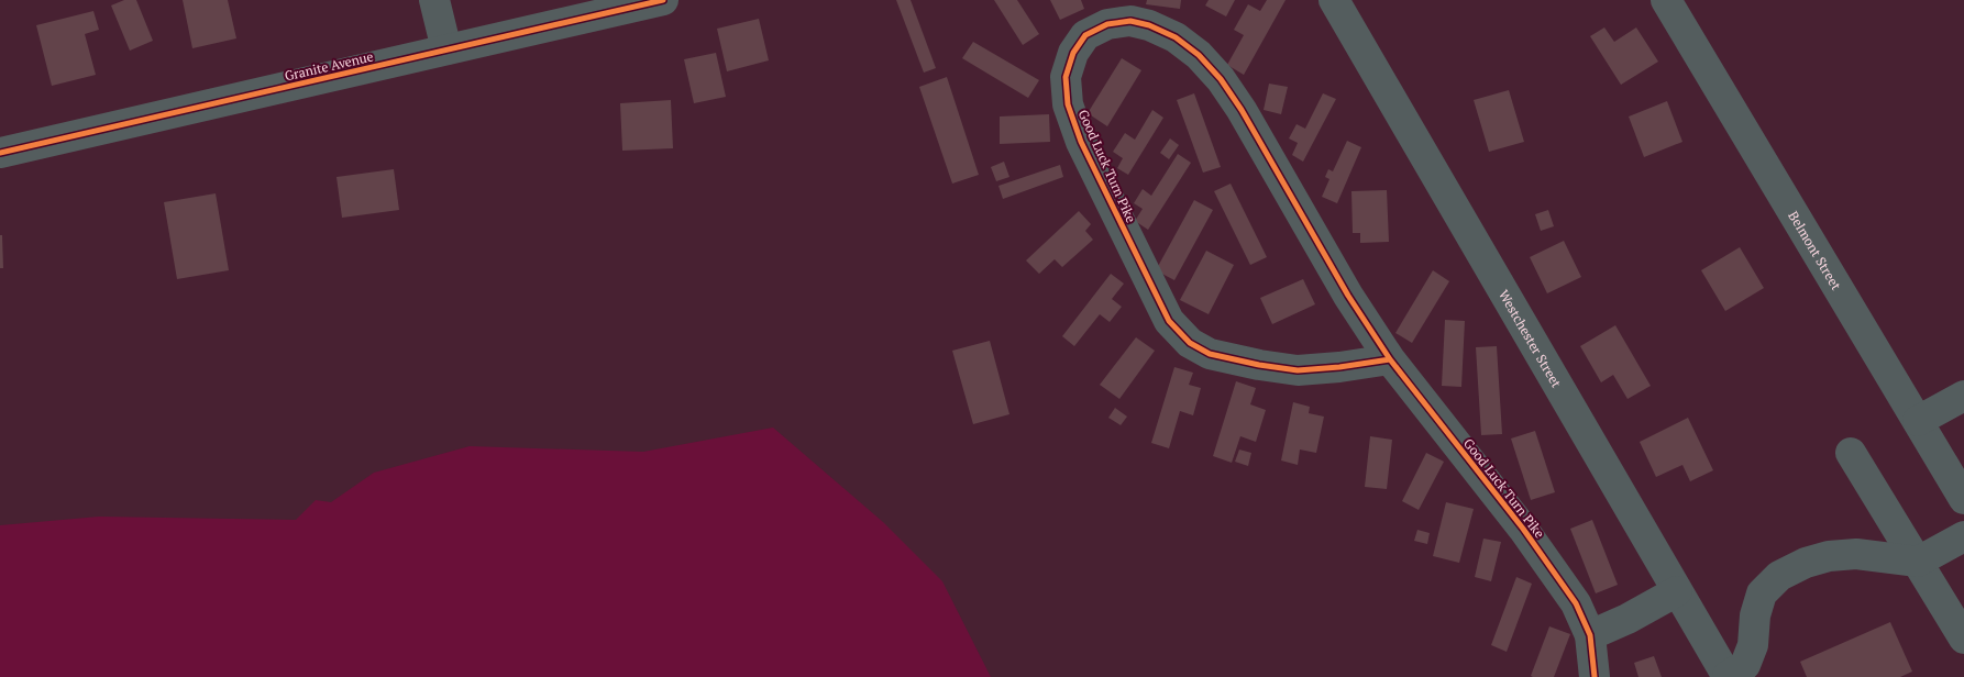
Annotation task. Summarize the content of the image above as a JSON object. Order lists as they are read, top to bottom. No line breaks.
{"streets":{"street":["Granite Avenue","Good Luck Turn Pike","Belmont Street","Westchester Street"]}}
